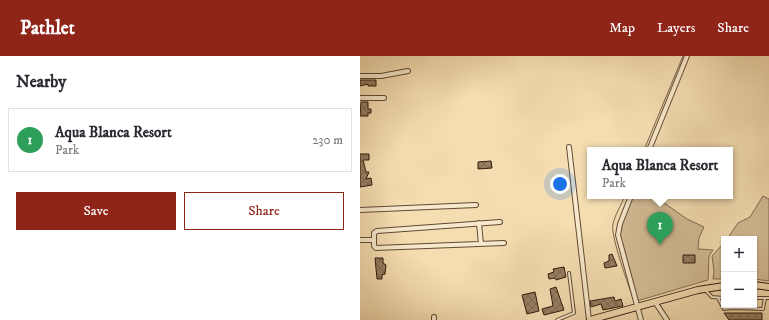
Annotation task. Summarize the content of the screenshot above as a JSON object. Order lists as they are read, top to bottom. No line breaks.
{"page":{"header":"Pathlet","nav":["Map","Layers","Share"],"heading":"Nearby","list":[{"mark":"1","name":"Aqua Blanca Resort","note":"Park","value":"230 m"}],"popup":["Aqua Blanca Resort","Park"],"buttons":["Save","Share"],"pins":"1","map_buttons":["+","−"]}}
